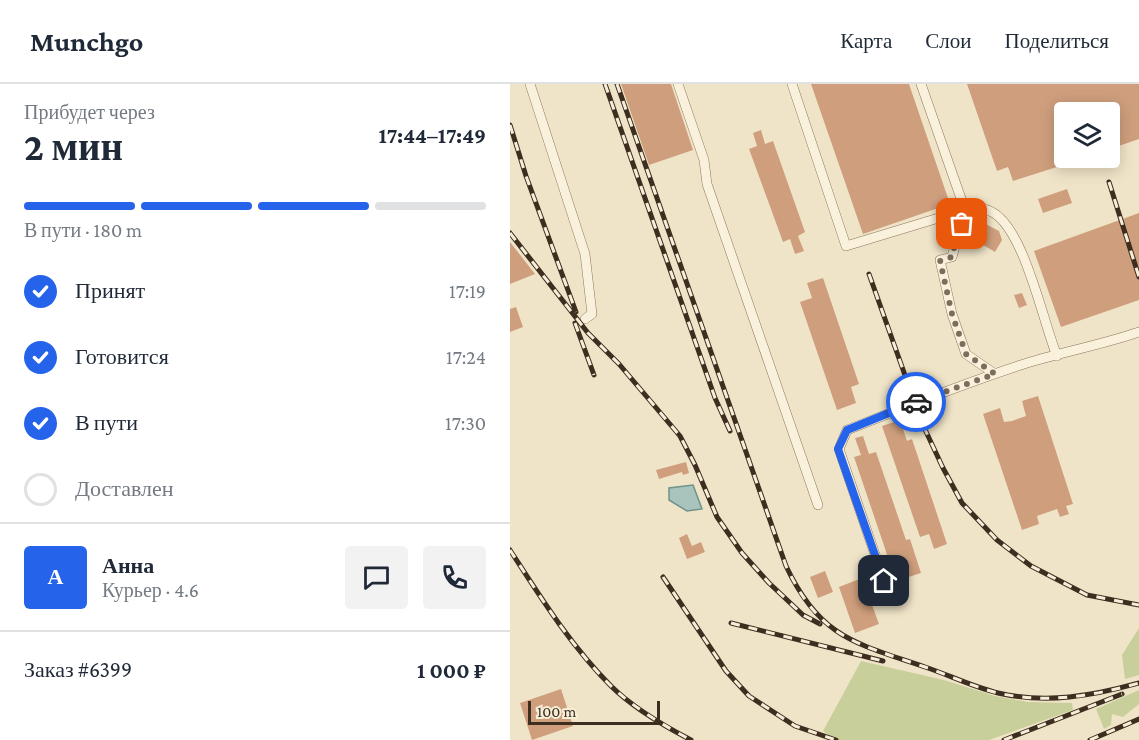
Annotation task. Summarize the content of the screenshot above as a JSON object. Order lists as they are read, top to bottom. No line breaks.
{"scale_bar":"100 m","page":{"header":"Munchgo","nav":["Карта","Слои","Поделиться"],"heading":["2 мин","Прибудет через","17:44–17:49"],"panel":["Анна","Курьер · 4.6","Заказ #6399","1 000 ₽"],"bar":"В пути · 180 m","list":[["Принят","17:19"],["Готовится","17:24"],["В пути","17:30"],"Доставлен"],"round":"А","scale":"100 m"}}
